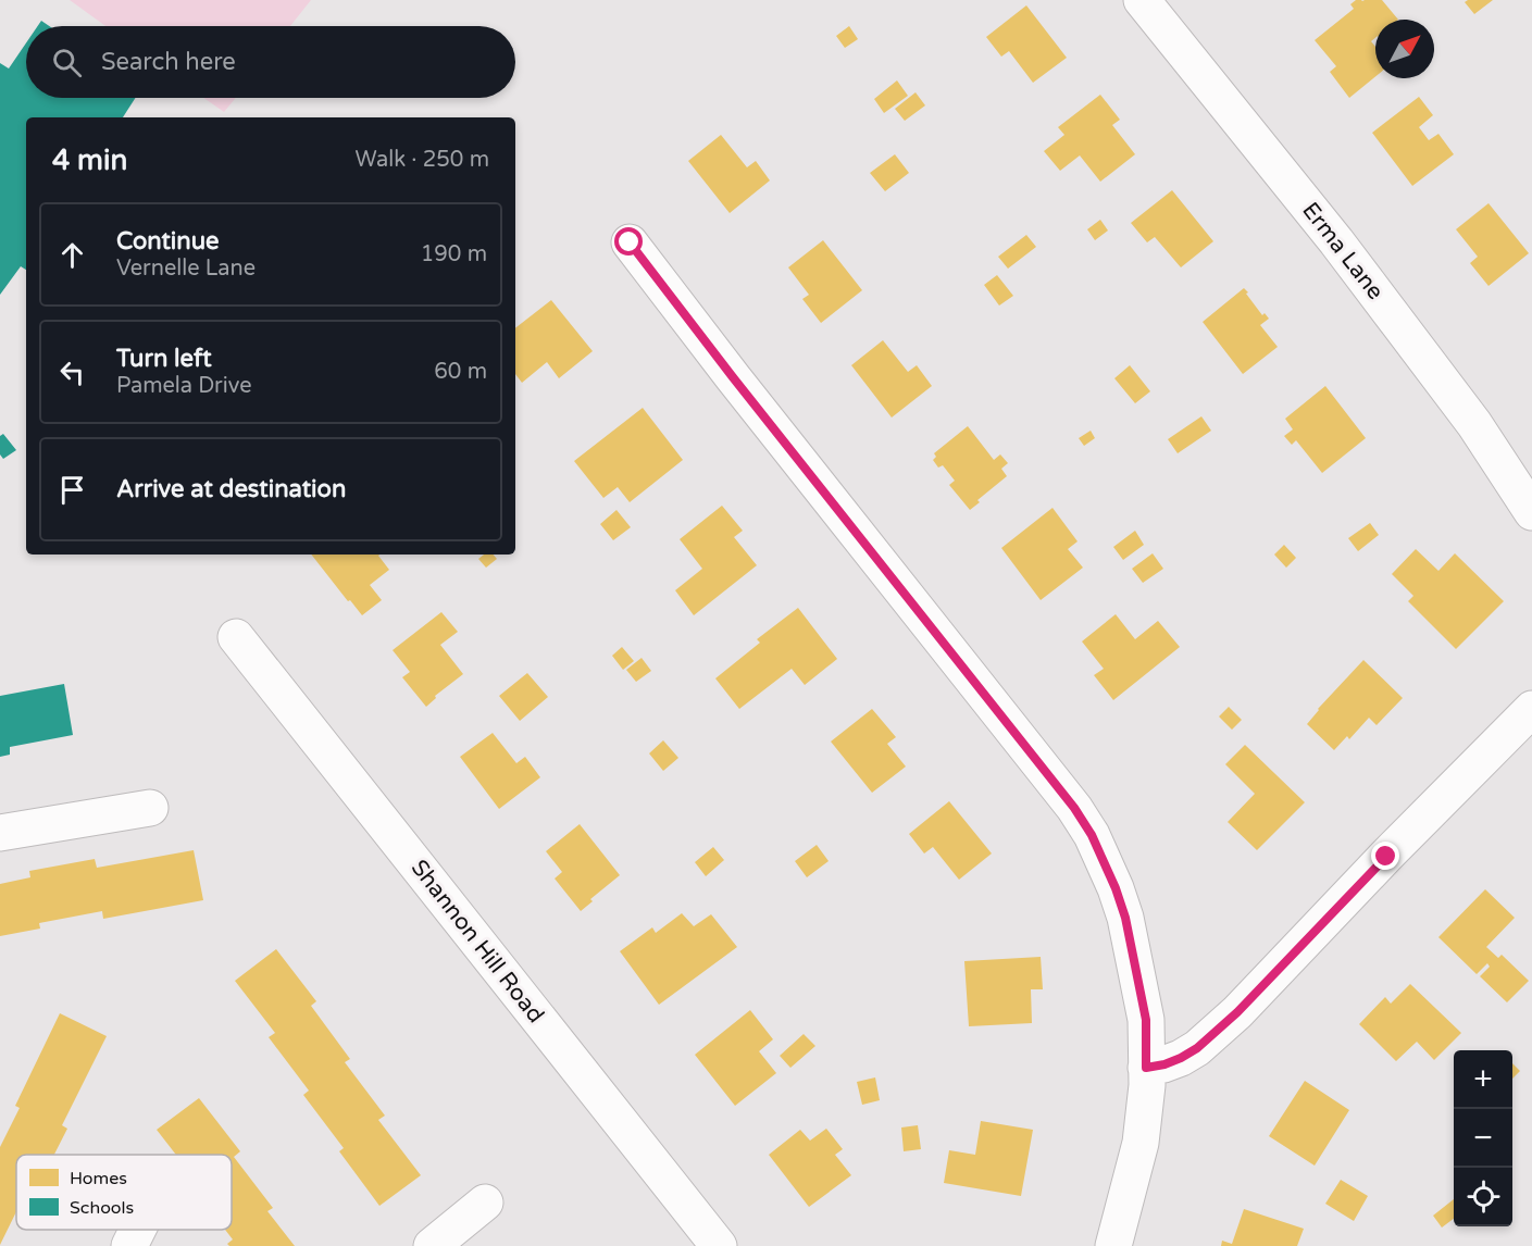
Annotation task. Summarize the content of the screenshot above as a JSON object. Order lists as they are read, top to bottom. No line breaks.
{"streets":{"street":["Erma Lane","Shannon Hill Road"]},"legend":["Homes","Schools"],"north":"top right","page":{"search":"Search here","heading":["4 min","Walk · 250 m"],"list":[["Continue","Vernelle Lane","190 m"],["Turn left","Pamela Drive","60 m"],"Arrive at destination"],"map_buttons":["+","−"]}}
